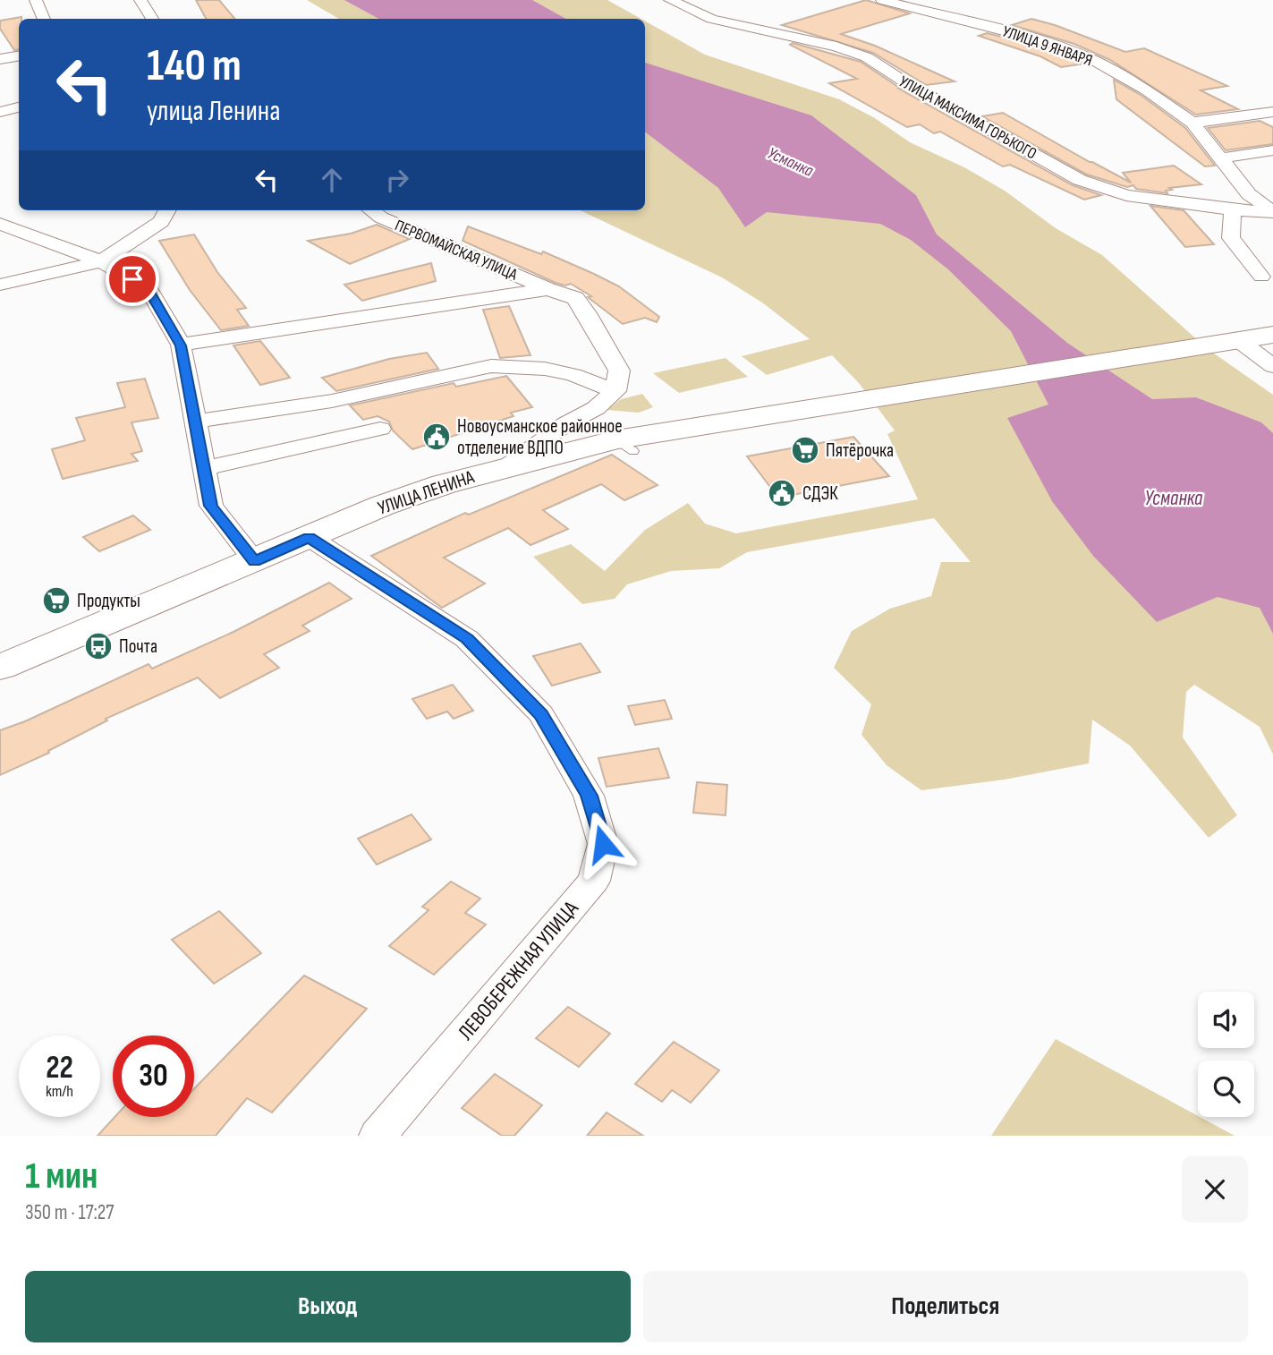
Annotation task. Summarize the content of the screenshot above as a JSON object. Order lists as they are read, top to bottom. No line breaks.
{"streets":{"main road":["УЛИЦА ЛЕНИНА"],"street":["УЛИЦА 9 ЯНВАРЯ","УЛИЦА МАКСИМА ГОРЬКОГО","ПЕРВОМАЙСКАЯ УЛИЦА","ЛЕВОБЕРЕЖНАЯ УЛИЦА"]},"crossings":[["УЛИЦА 9 ЯНВАРЯ","УЛИЦА МАКСИМА ГОРЬКОГО"],["УЛИЦА ЛЕНИНА","ЛЕВОБЕРЕЖНАЯ УЛИЦА"]],"water":["Усманка"],"places":{"public building":["Новоусманское районное отделение ВДПО","СДЭК"],"supermarket":["Пятёрочка","Продукты"],"bus stop":["Почта"]},"page":{"turn":["140 m","улица Ленина"],"speed":"22 km/h","limit":"30","heading":["1 мин","350 m · 17:27"],"buttons":["Выход","Поделиться"]}}
